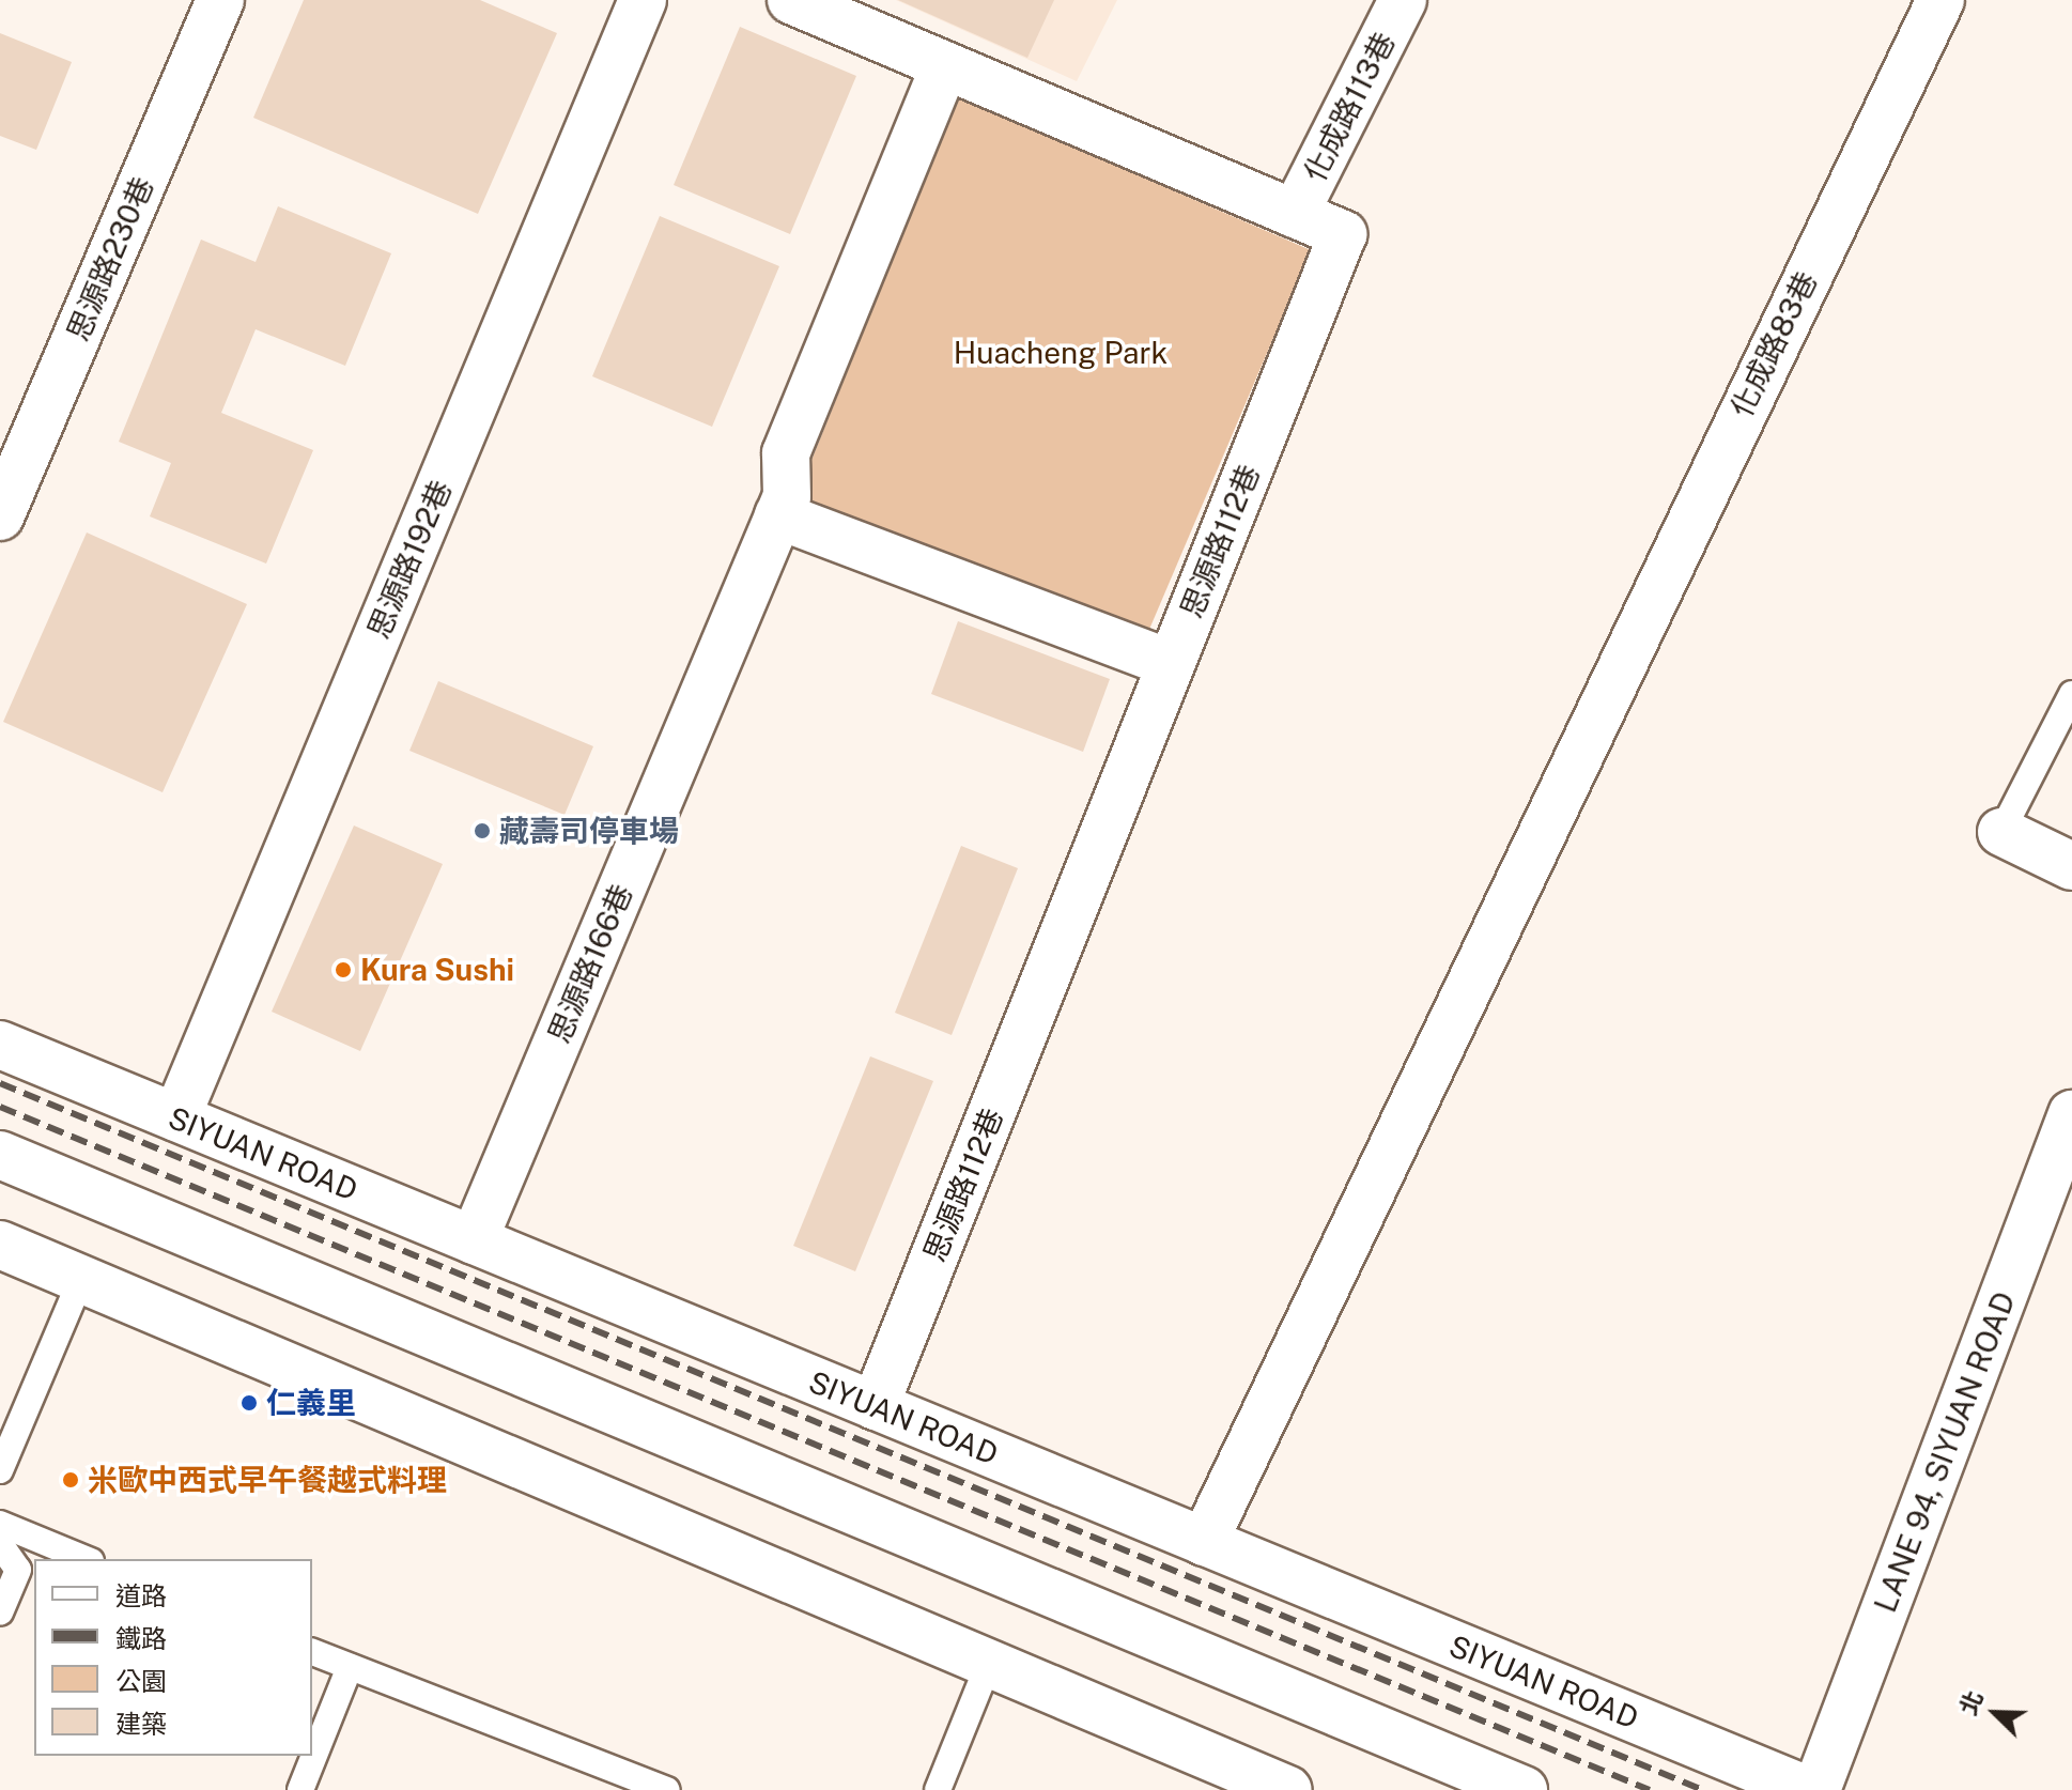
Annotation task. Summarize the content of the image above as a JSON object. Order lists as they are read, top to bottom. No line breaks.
{"streets":{"street":["化成路113巷","思源路230巷","化成路83巷","思源路112巷","思源路192巷","思源路166巷","SIYUAN ROAD","LANE 94, SIYUAN ROAD"]},"crossings":[["化成路113巷","思源路112巷"],["化成路83巷","SIYUAN ROAD"],["思源路112巷","SIYUAN ROAD"],["思源路192巷","SIYUAN ROAD"],["思源路166巷","SIYUAN ROAD"]],"parks":["Huacheng Park"],"places":["藏壽司停車場","Kura Sushi","仁義里","米歐中西式早午餐越式料理"],"legend":["道路","鐵路","公園","建築"],"north":"top left"}
